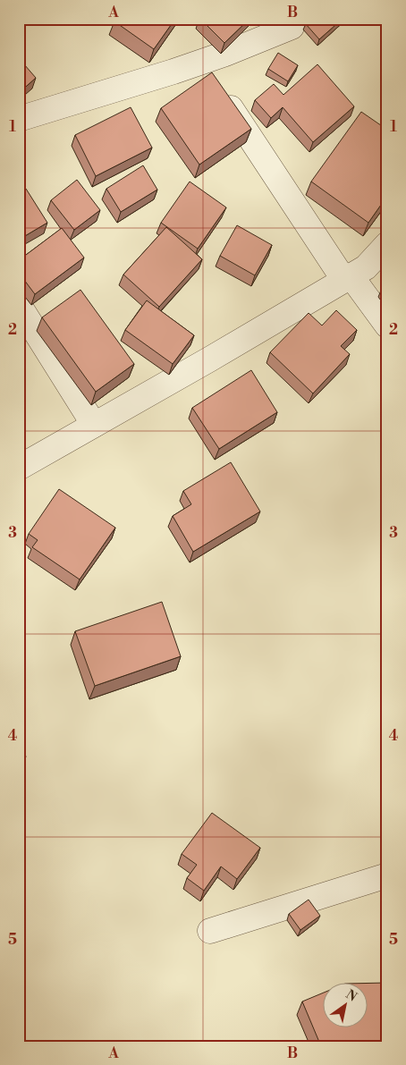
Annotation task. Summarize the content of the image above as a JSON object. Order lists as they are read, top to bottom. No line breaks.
{"north":"top right","grid":{"columns":["A","B"],"rows":["1","2","3","4","5"]}}
